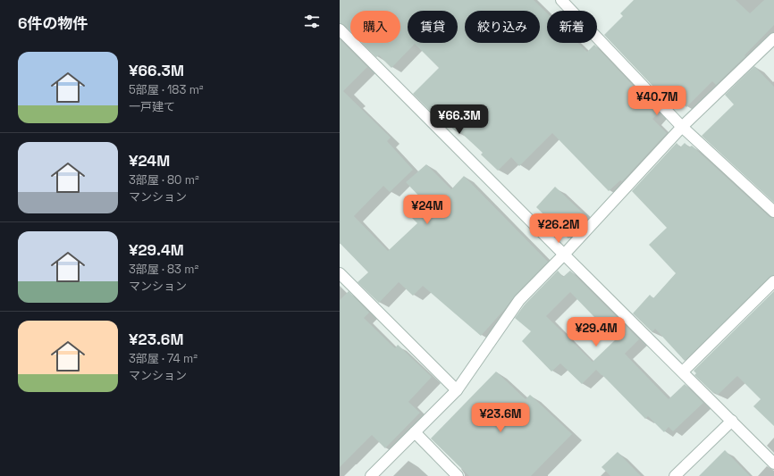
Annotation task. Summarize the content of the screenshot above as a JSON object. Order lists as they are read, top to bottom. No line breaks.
{"page":{"heading":"6件の物件","chip":["購入","賃貸","絞り込み","新着"],"list":[{"name":"¥66.3M","note":"5部屋 · 183 m² · 一戸建て"},{"name":"¥24M","note":"3部屋 · 80 m² · マンション"},{"name":"¥29.4M","note":"3部屋 · 83 m² · マンション"},{"name":"¥23.6M","note":"3部屋 · 74 m² · マンション"}],"price":["¥40.7M","¥66.3M","¥24M","¥26.2M","¥29.4M","¥23.6M"]}}
